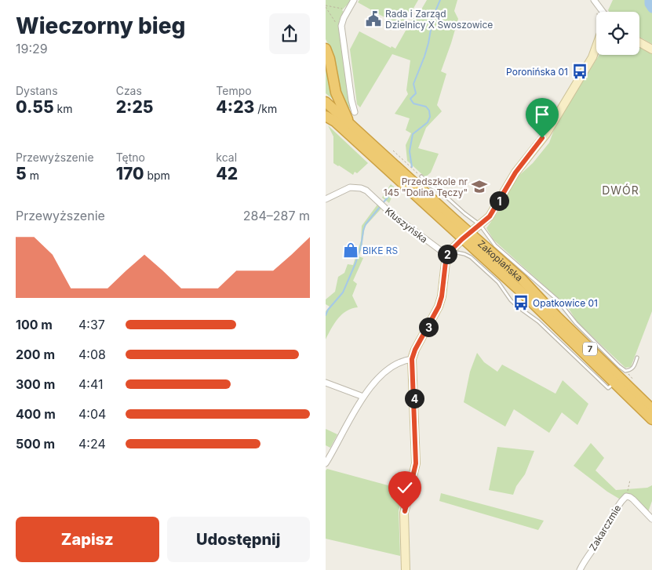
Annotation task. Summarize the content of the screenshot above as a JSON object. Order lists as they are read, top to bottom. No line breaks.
{"streets":{"highway":["Zakopiańska","7"],"street":["Kłuszyńska","Zakarczmie"]},"districts":["DWÓR"],"places":{"public building":["Rada i Zarząd Dzielnicy X Swoszowice"],"bus stop":["Poronińska 01","Opatkowice 01"],"school or university":["Przedszkole nr 145 \"Dolina Tęczy\""],"shop":["BIKE RS"]},"page":{"heading":["Wieczorny bieg","19:29"],"stats":[["Dystans","0.55 km"],["Czas","2:25"],["Tempo","4:23 /km"],["Przewyższenie","5 m"],["Tętno","170 bpm"],["kcal","42"]],"pins":["1","2","3","4"],"chart":["Przewyższenie","284–287 m"],"list":[{"name":"100 m","note":"4:37"},{"name":"200 m","note":"4:08"},{"name":"300 m","note":"4:41"},{"name":"400 m","note":"4:04"},{"name":"500 m","note":"4:24"}],"buttons":["Zapisz","Udostępnij"]}}
